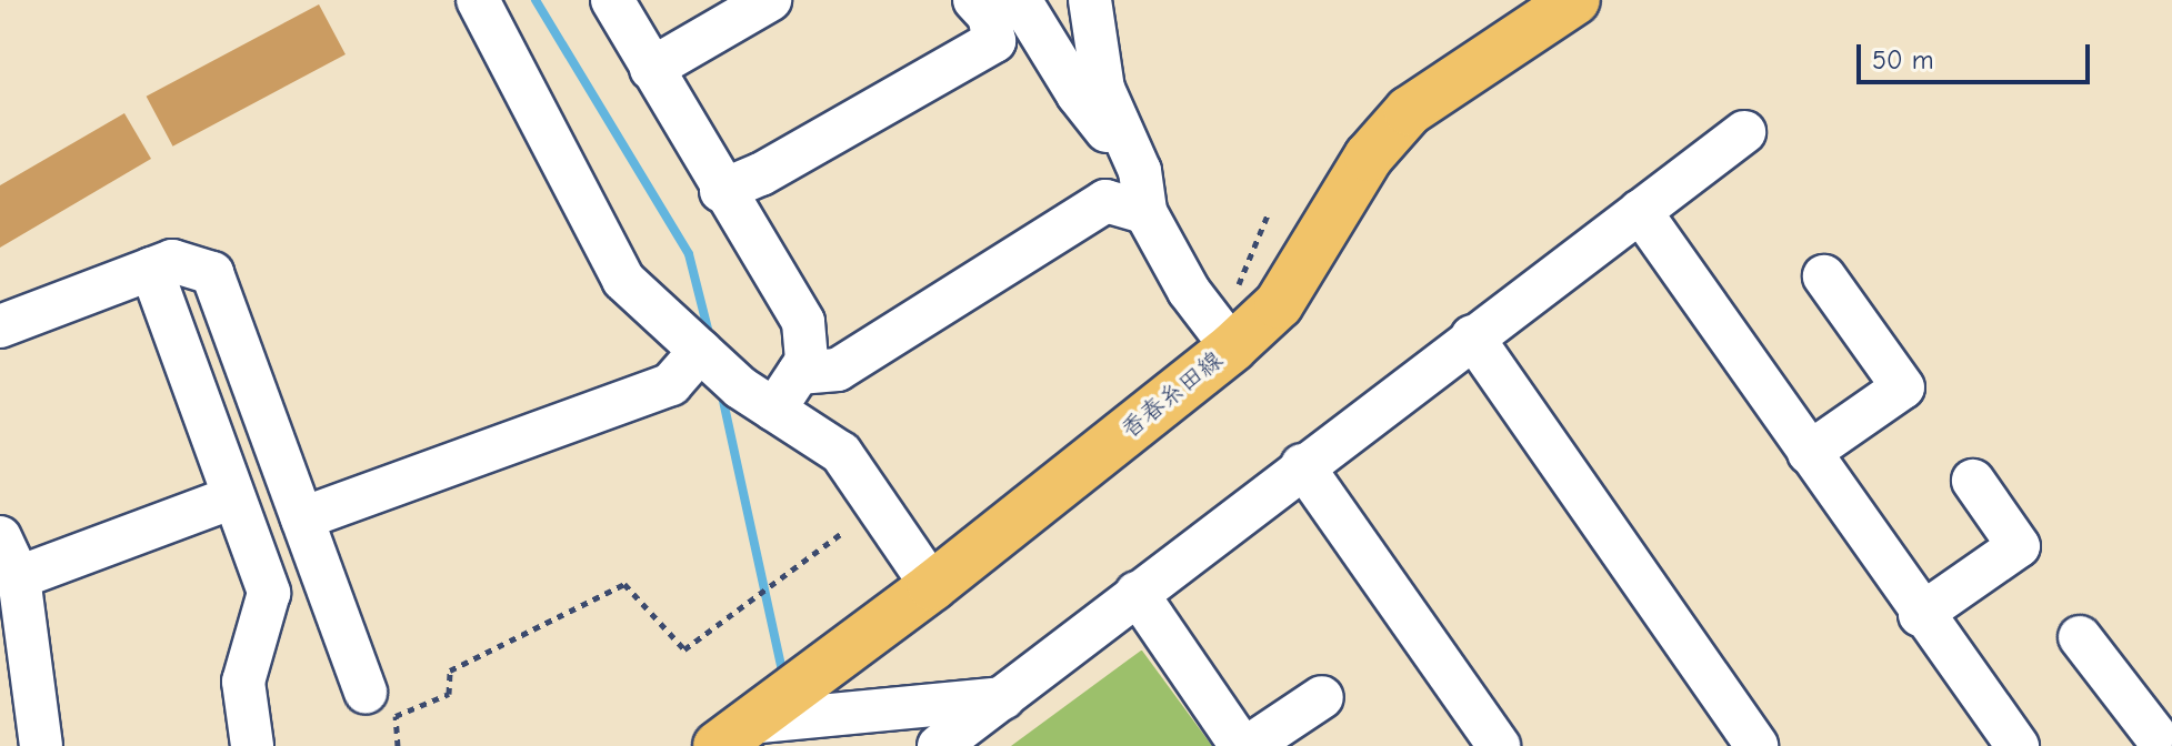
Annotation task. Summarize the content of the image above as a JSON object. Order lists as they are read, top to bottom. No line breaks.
{"streets":{"main road":["香春糸田線"]},"scale_bar":"50 m"}
